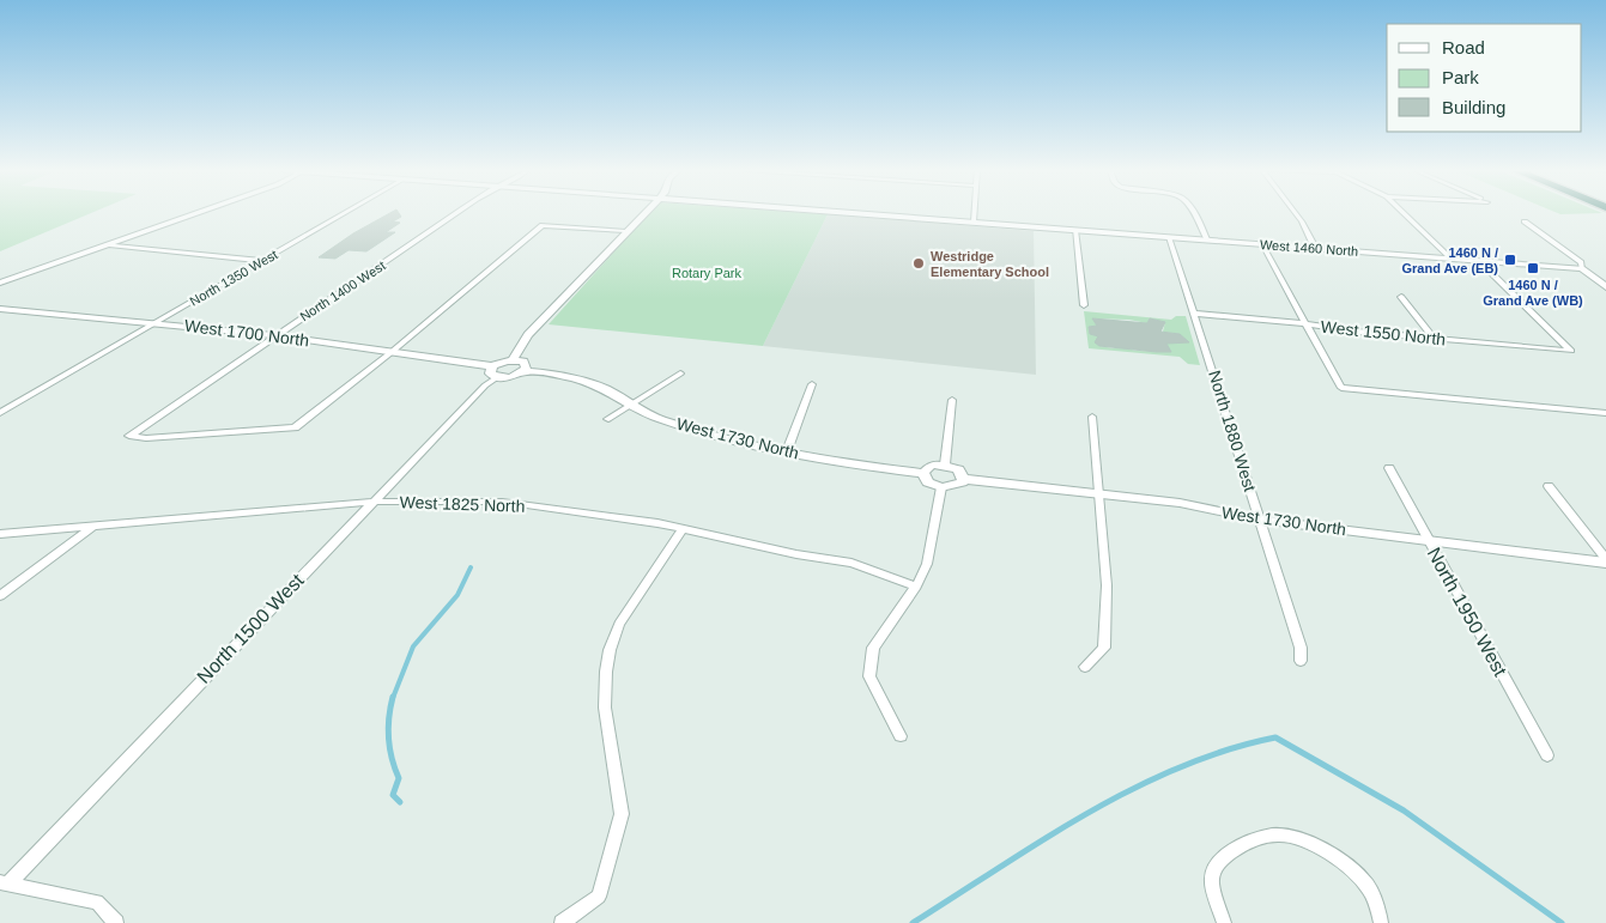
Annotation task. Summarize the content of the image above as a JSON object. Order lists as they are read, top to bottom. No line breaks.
{"streets":{"street":["West 1460 North","North 1350 West","North 1400 West","West 1700 North","West 1550 North","North 1880 West","West 1730 North","West 1825 North","North 1950 West","North 1500 West"]},"crossings":[["West 1460 North","West 1550 North"],["West 1460 North","North 1880 West"],["North 1350 West","West 1700 North"],["North 1400 West","West 1700 North"],["West 1700 North","West 1730 North"],["West 1700 North","North 1500 West"],["West 1550 North","North 1880 West"],["North 1880 West","West 1730 North"],["West 1730 North","North 1950 West"],["West 1730 North","North 1500 West"],["West 1825 North","North 1500 West"]],"parks":["Rotary Park"],"places":{"transit":["1460 N / Grand Ave (EB)","1460 N / Grand Ave (WB)"],"other":["Westridge Elementary School"]},"legend":["Road","Park","Building"]}
